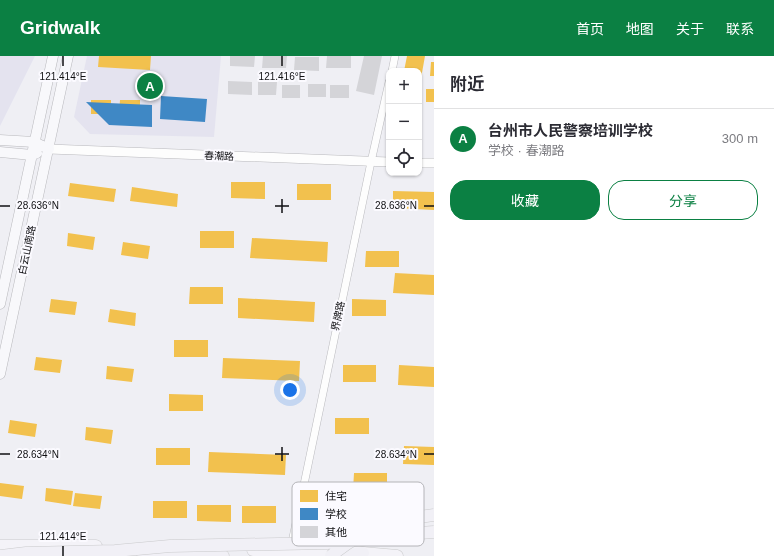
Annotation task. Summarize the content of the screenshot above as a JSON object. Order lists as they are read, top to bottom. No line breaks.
{"streets":{"main road":["春潮路","白云山南路"],"street":["界牌路"]},"crossings":[["春潮路","白云山南路"],["春潮路","界牌路"]],"legend":["住宅","学校","其他"],"page":{"header":"Gridwalk","nav":["首页","地图","关于","联系"],"heading":"附近","map_buttons":["+","−"],"pins":"A","list":[{"mark":"A","name":"台州市人民警察培训学校","note":"学校 · 春潮路","value":"300 m"}],"buttons":["收藏","分享"]},"coordinates":["121.414°E","121.416°E","28.636°N","28.634°N"]}
